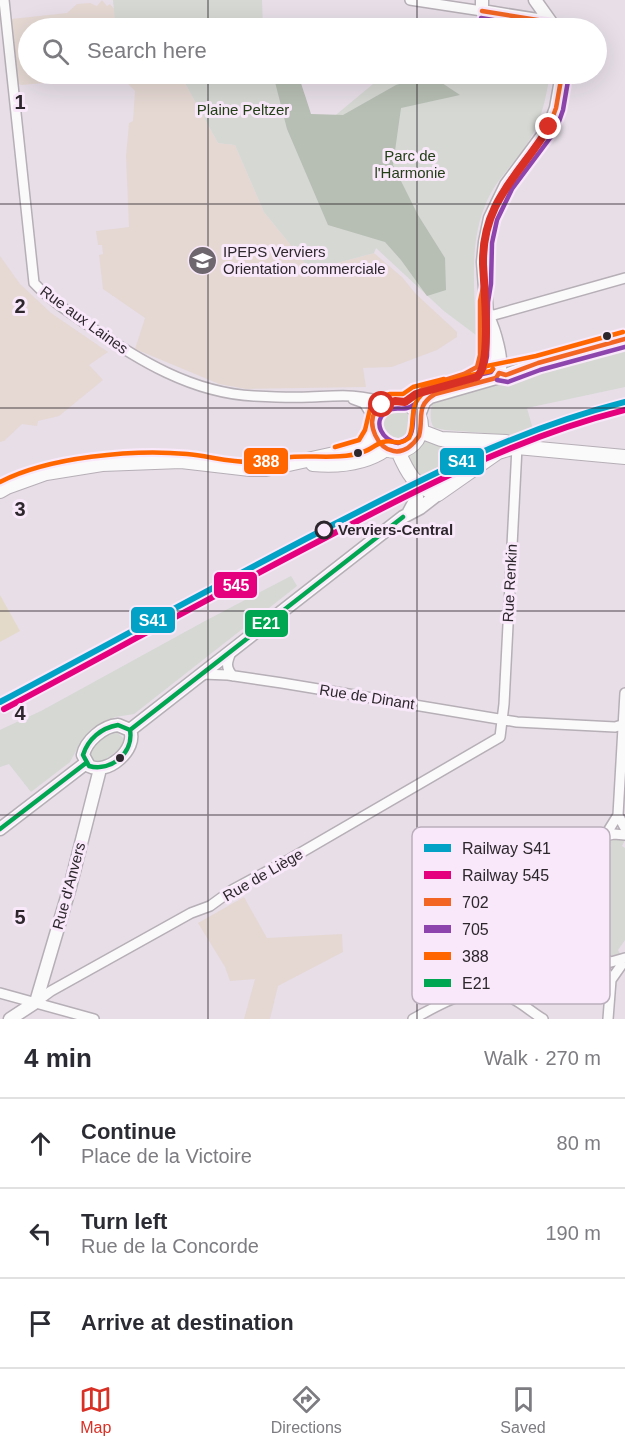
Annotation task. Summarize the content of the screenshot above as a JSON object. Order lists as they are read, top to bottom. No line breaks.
{"streets":{"street":["Rue aux Laines","Rue Renkin","Rue de Dinant","Rue de Liège","Rue d'Anvers"]},"crossings":[["Rue Renkin","Rue de Dinant"],["Rue Renkin","Rue de Liège"],["Rue de Dinant","Rue de Liège"],["Rue de Liège","Rue d'Anvers"]],"parks":["Plaine Peltzer","Parc de l'Harmonie"],"places":{"school or university":["IPEPS Verviers Orientation commerciale"],"other":["Verviers-Central"]},"lines":["transit line 702","transit line 705","transit line 388","rail line S41","rail line 545","transit line E21"],"legend":["Railway S41","Railway 545","702","705","388","E21"],"page":{"search":"Search here","heading":["4 min","Walk · 270 m"],"list":[["Continue","Place de la Victoire","80 m"],["Turn left","Rue de la Concorde","190 m"],"Arrive at destination"],"nav":["Map","Directions","Saved"]},"grid":{"rows":["1","2","3","4","5"]}}
